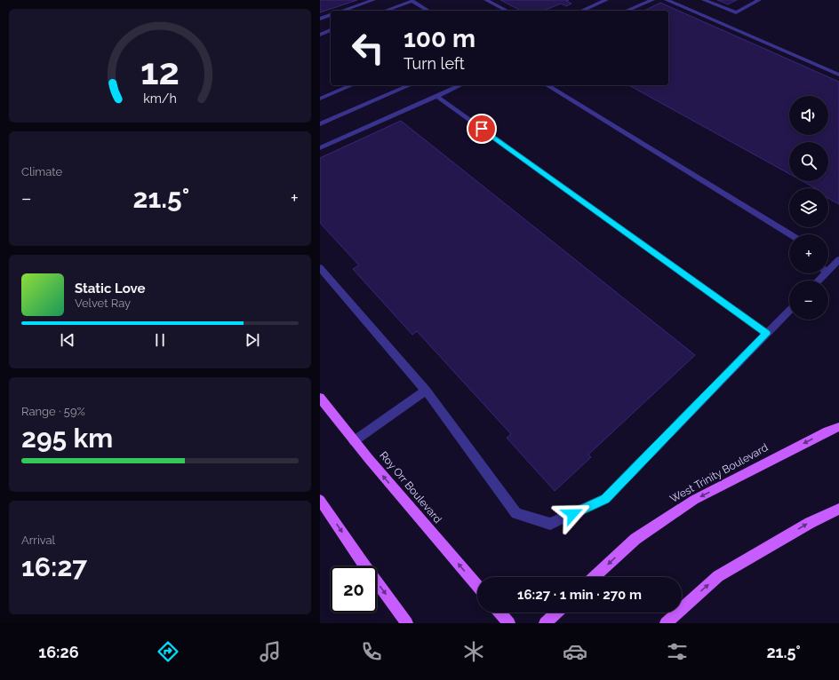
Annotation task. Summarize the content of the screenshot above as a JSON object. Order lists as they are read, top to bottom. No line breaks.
{"streets":{"main road":["West Trinity Boulevard","Roy Orr Boulevard"]},"page":{"turn":["100 m","Turn left"],"map_buttons":["+","−"],"tile":["Climate",["Range · 59%","295 km"],["Arrival","16:27"]],"heat":["−","21.5°","+"],"song":["Static Love","Velvet Ray"],"limit":"20","trip":"16:27 · 1 min · 270 m","tabs":["16:26","21.5°"],"gauge":["12","km/h"]}}
